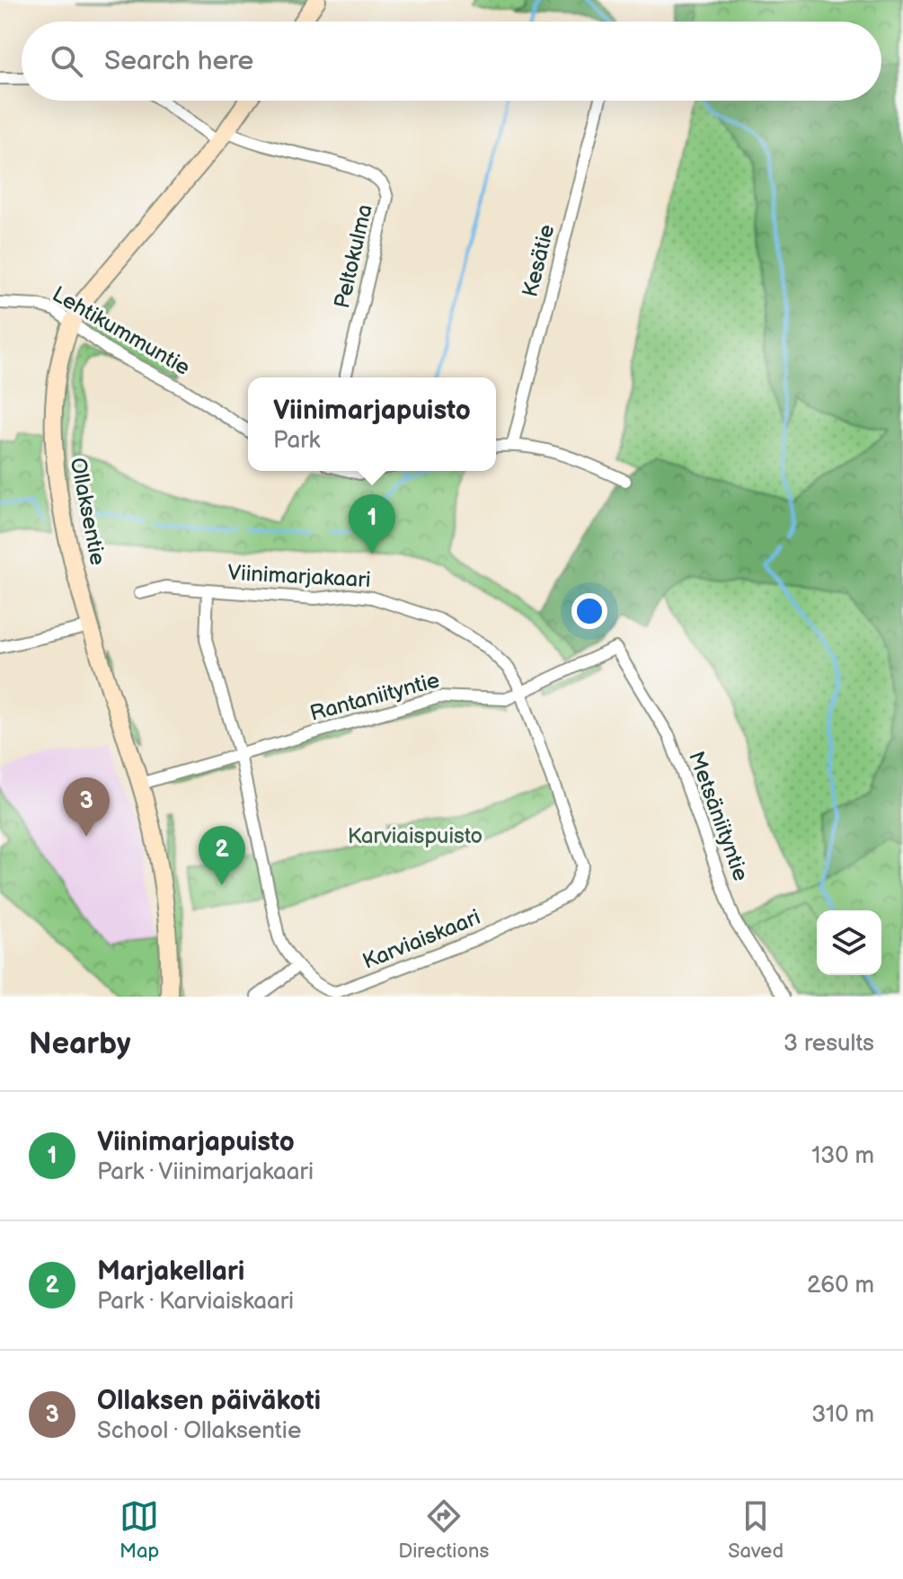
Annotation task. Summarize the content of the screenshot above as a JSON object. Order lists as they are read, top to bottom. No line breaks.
{"streets":{"street":["Peltokulma","Kesätie","Lehtikummuntie","Ollaksentie","Viinimarjakaari","Rantaniityntie","Metsäniityntie","Karviaiskaari"]},"crossings":[["Peltokulma","Ollaksentie"],["Lehtikummuntie","Ollaksentie"],["Ollaksentie","Rantaniityntie"],["Viinimarjakaari","Rantaniityntie"],["Viinimarjakaari","Karviaiskaari"],["Rantaniityntie","Metsäniityntie"],["Rantaniityntie","Karviaiskaari"]],"parks":["Karviaispuisto"],"page":{"search":"Search here","popup":["Viinimarjapuisto","Park"],"pins":["1","3","2"],"heading":["Nearby","3 results"],"list":[{"mark":"1","name":"Viinimarjapuisto","note":"Park · Viinimarjakaari","value":"130 m"},{"mark":"2","name":"Marjakellari","note":"Park · Karviaiskaari","value":"260 m"},{"mark":"3","name":"Ollaksen päiväkoti","note":"School · Ollaksentie","value":"310 m"}],"nav":["Map","Directions","Saved"]}}
